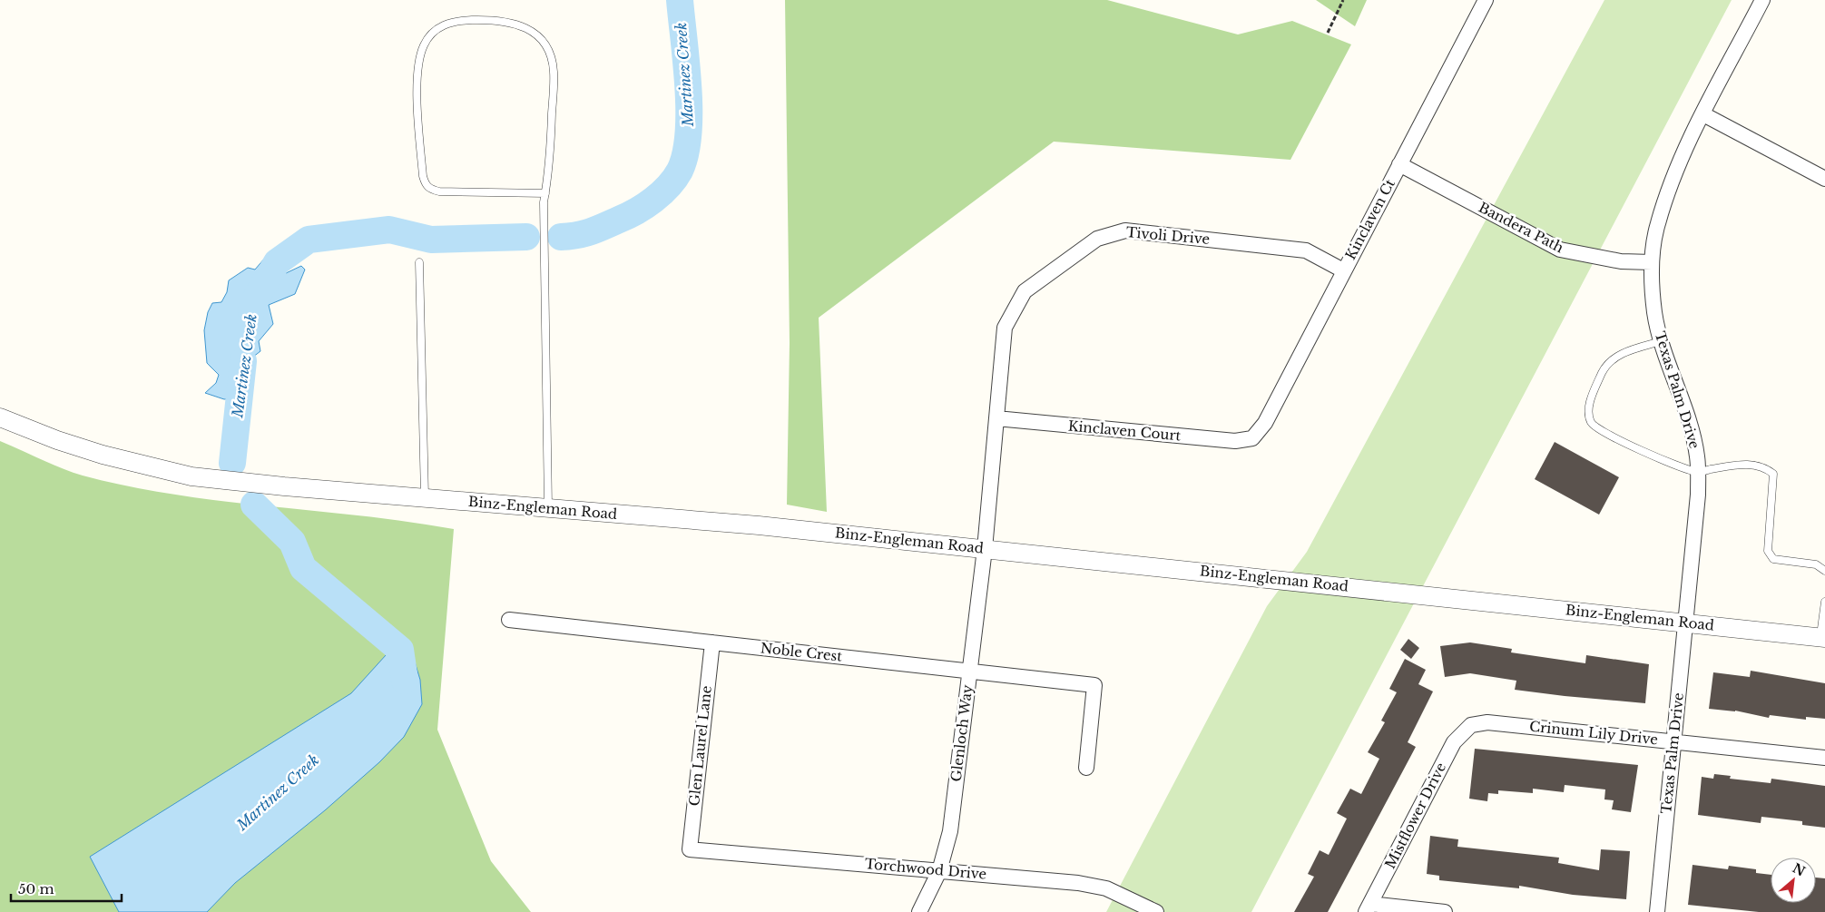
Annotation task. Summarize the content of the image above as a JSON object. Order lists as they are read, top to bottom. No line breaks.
{"streets":{"street":["Kinclaven Ct","Bandera Path","Tivoli Drive","Texas Palm Drive","Kinclaven Court","Binz-Engleman Road","Noble Crest","Glenloch Way","Crinum Lily Drive","Glen Laurel Lane","Mistflower Drive","Torchwood Drive"]},"crossings":[["Kinclaven Ct","Bandera Path"],["Kinclaven Ct","Tivoli Drive"],["Kinclaven Ct","Kinclaven Court"],["Bandera Path","Texas Palm Drive"],["Tivoli Drive","Kinclaven Court"],["Tivoli Drive","Binz-Engleman Road"],["Tivoli Drive","Glenloch Way"],["Texas Palm Drive","Binz-Engleman Road"],["Texas Palm Drive","Crinum Lily Drive"],["Binz-Engleman Road","Glenloch Way"],["Noble Crest","Glenloch Way"],["Noble Crest","Glen Laurel Lane"],["Glenloch Way","Torchwood Drive"],["Crinum Lily Drive","Mistflower Drive"],["Glen Laurel Lane","Torchwood Drive"]],"water":["Martinez Creek"],"scale_bar":"50 m","north":"top right"}
